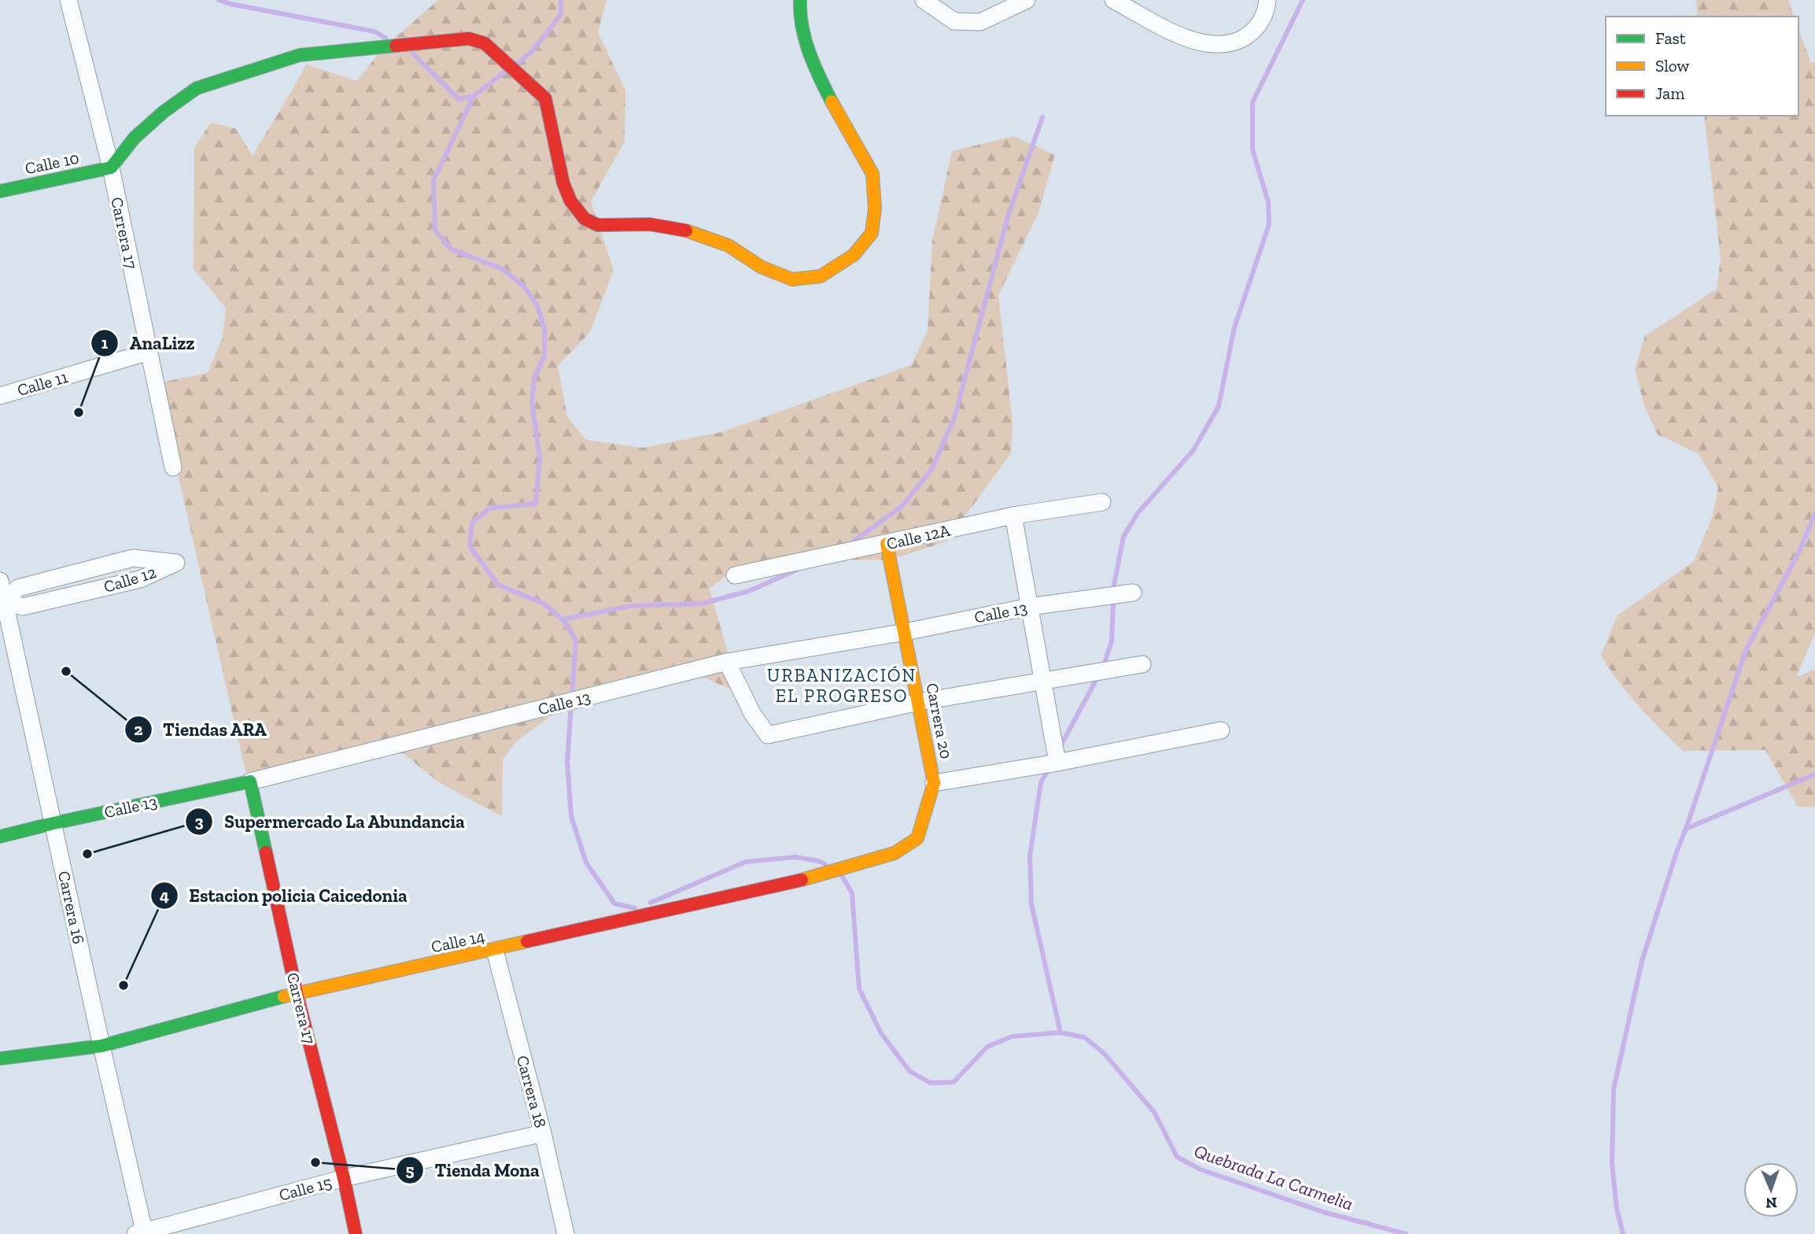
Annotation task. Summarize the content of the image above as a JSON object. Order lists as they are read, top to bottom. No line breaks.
{"streets":{"street":["Calle 10","Carrera 17","Calle 11","Calle 12A","Calle 12","Calle 13","Carrera 20","Carrera 16","Calle 14","Carrera 18","Calle 15"]},"crossings":[["Calle 10","Carrera 17"],["Carrera 17","Calle 11"],["Carrera 17","Calle 13"],["Carrera 17","Calle 14"],["Carrera 17","Calle 15"],["Calle 12A","Carrera 20"],["Calle 12","Carrera 16"],["Calle 13","Carrera 20"],["Calle 13","Carrera 16"],["Carrera 20","Calle 14"],["Carrera 16","Calle 14"],["Carrera 16","Calle 15"],["Calle 14","Carrera 18"],["Carrera 18","Calle 15"]],"districts":["URBANIZACIÓN EL PROGRESO"],"water":["Quebrada La Carmelia"],"places":["AnaLizz","Tiendas ARA","Supermercado La Abundancia","Estacion policia Caicedonia","Tienda Mona"],"legend":["Fast","Slow","Jam"],"north":"bottom"}
